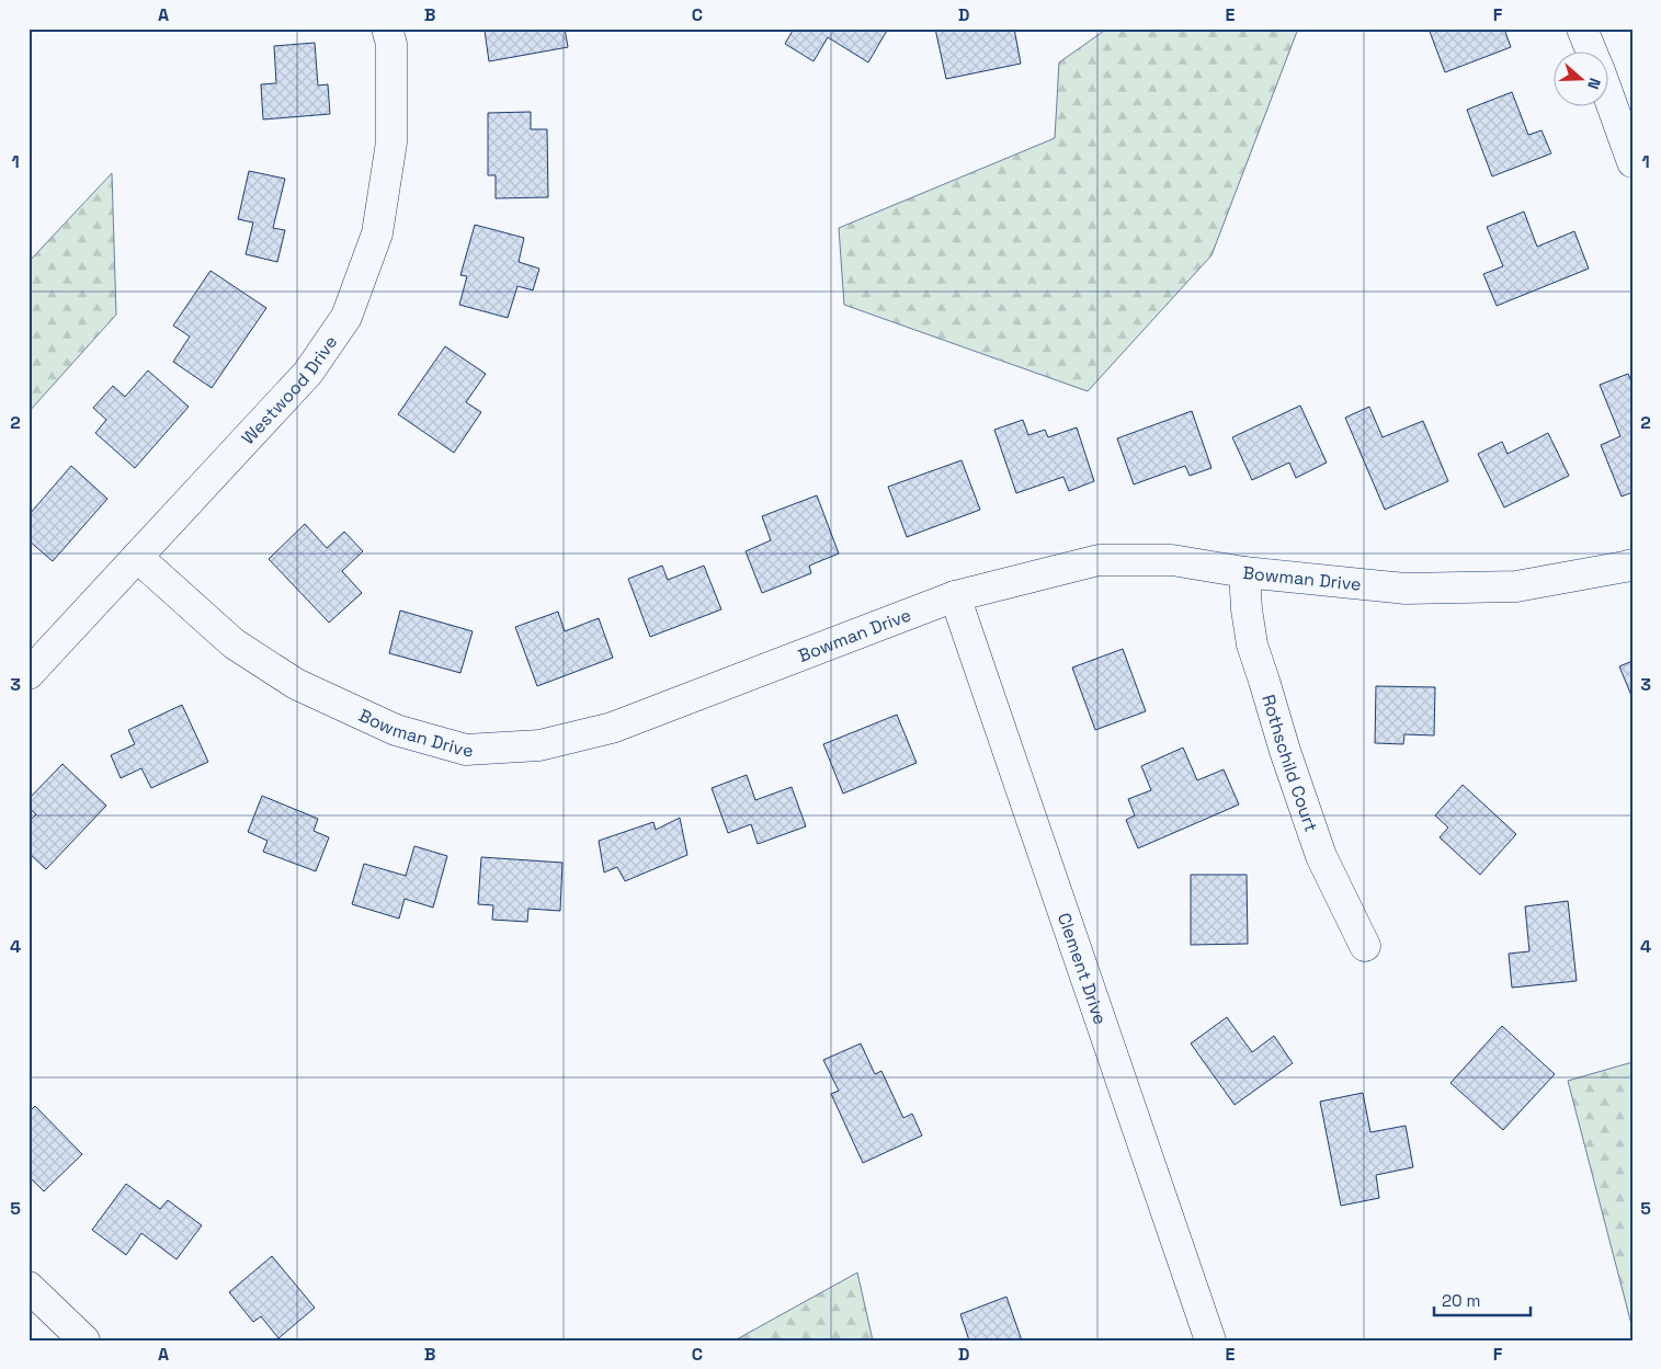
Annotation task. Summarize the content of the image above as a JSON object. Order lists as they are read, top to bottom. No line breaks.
{"streets":{"street":["Westwood Drive","Bowman Drive","Rothschild Court","Clement Drive"]},"crossings":[["Westwood Drive","Bowman Drive"],["Bowman Drive","Rothschild Court"],["Bowman Drive","Clement Drive"]],"scale_bar":"20 m","north":"right","grid":{"columns":["A","B","C","D","E","F"],"rows":["1","2","3","4","5"]}}
